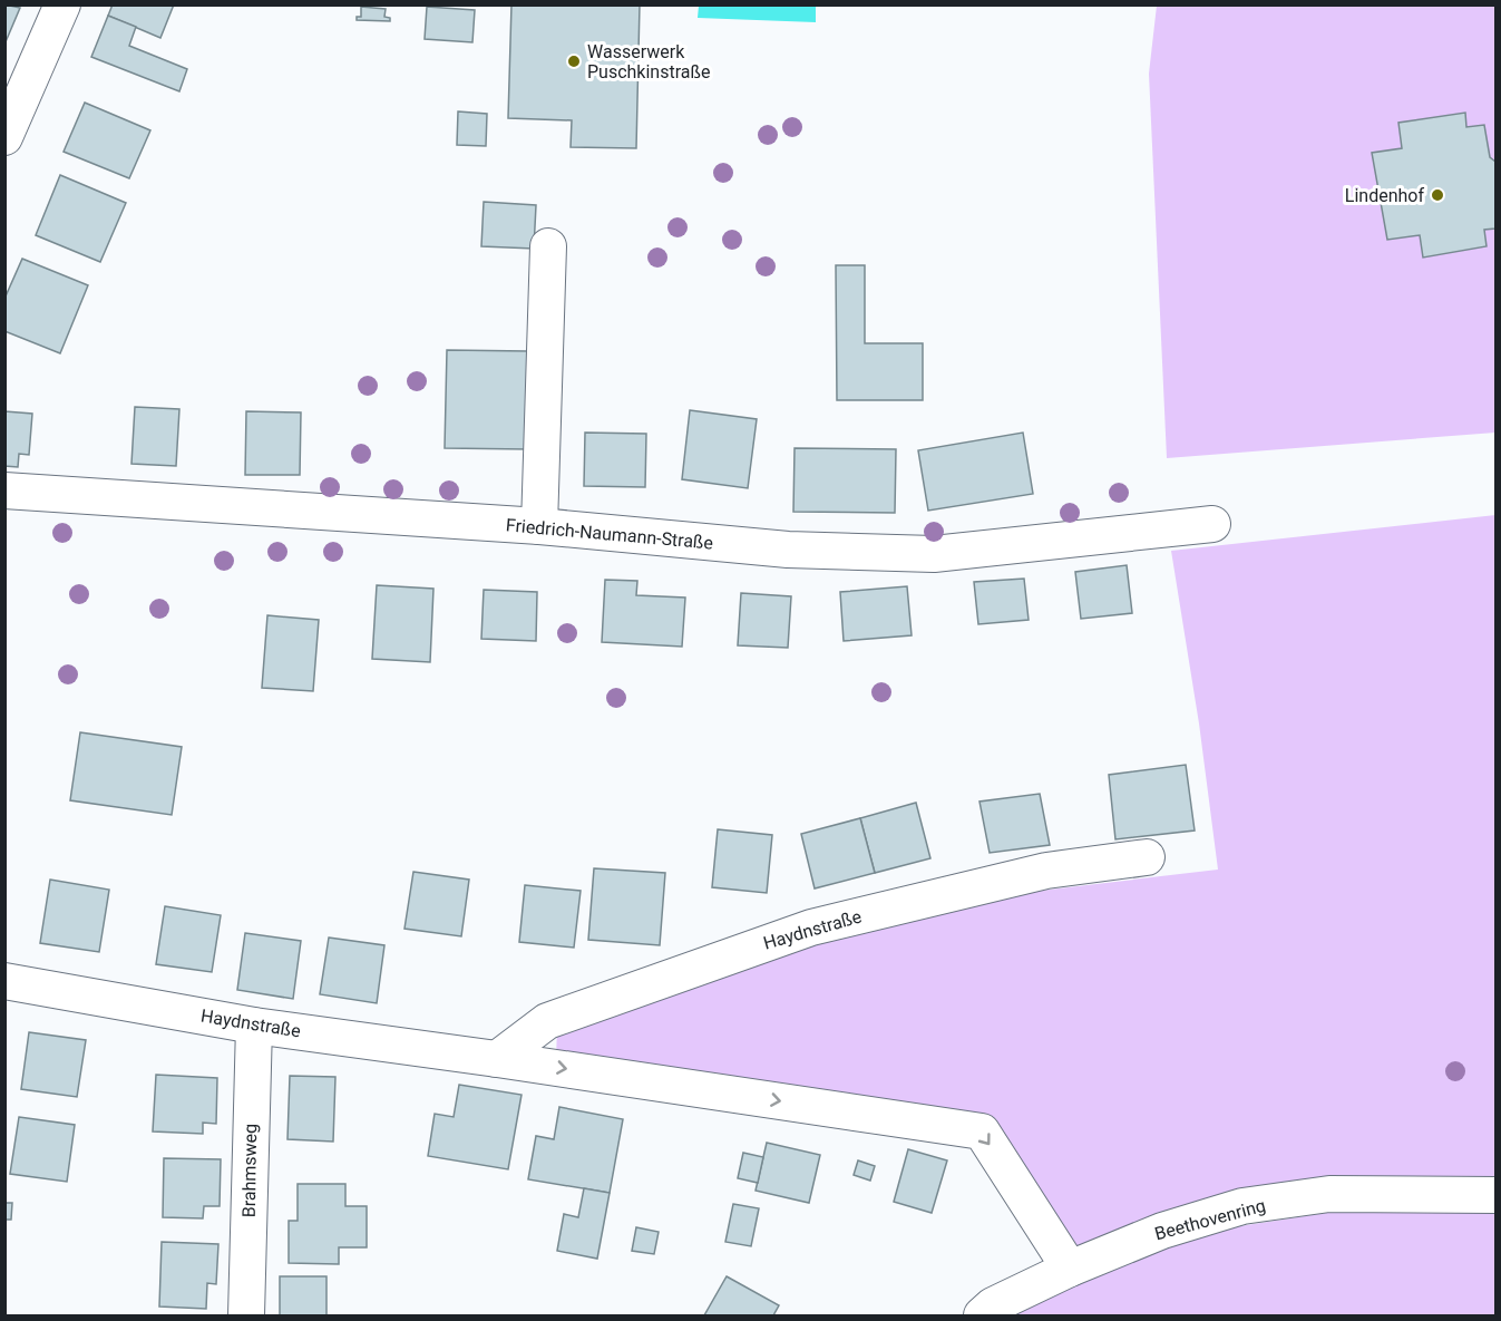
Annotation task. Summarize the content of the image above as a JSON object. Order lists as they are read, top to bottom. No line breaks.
{"streets":{"street":["Friedrich-Naumann-Straße","Haydnstraße","Brahmsweg","Beethovenring"]},"crossings":[["Haydnstraße","Brahmsweg"],["Haydnstraße","Beethovenring"]],"places":["Wasserwerk Puschkinstraße","Lindenhof"]}
